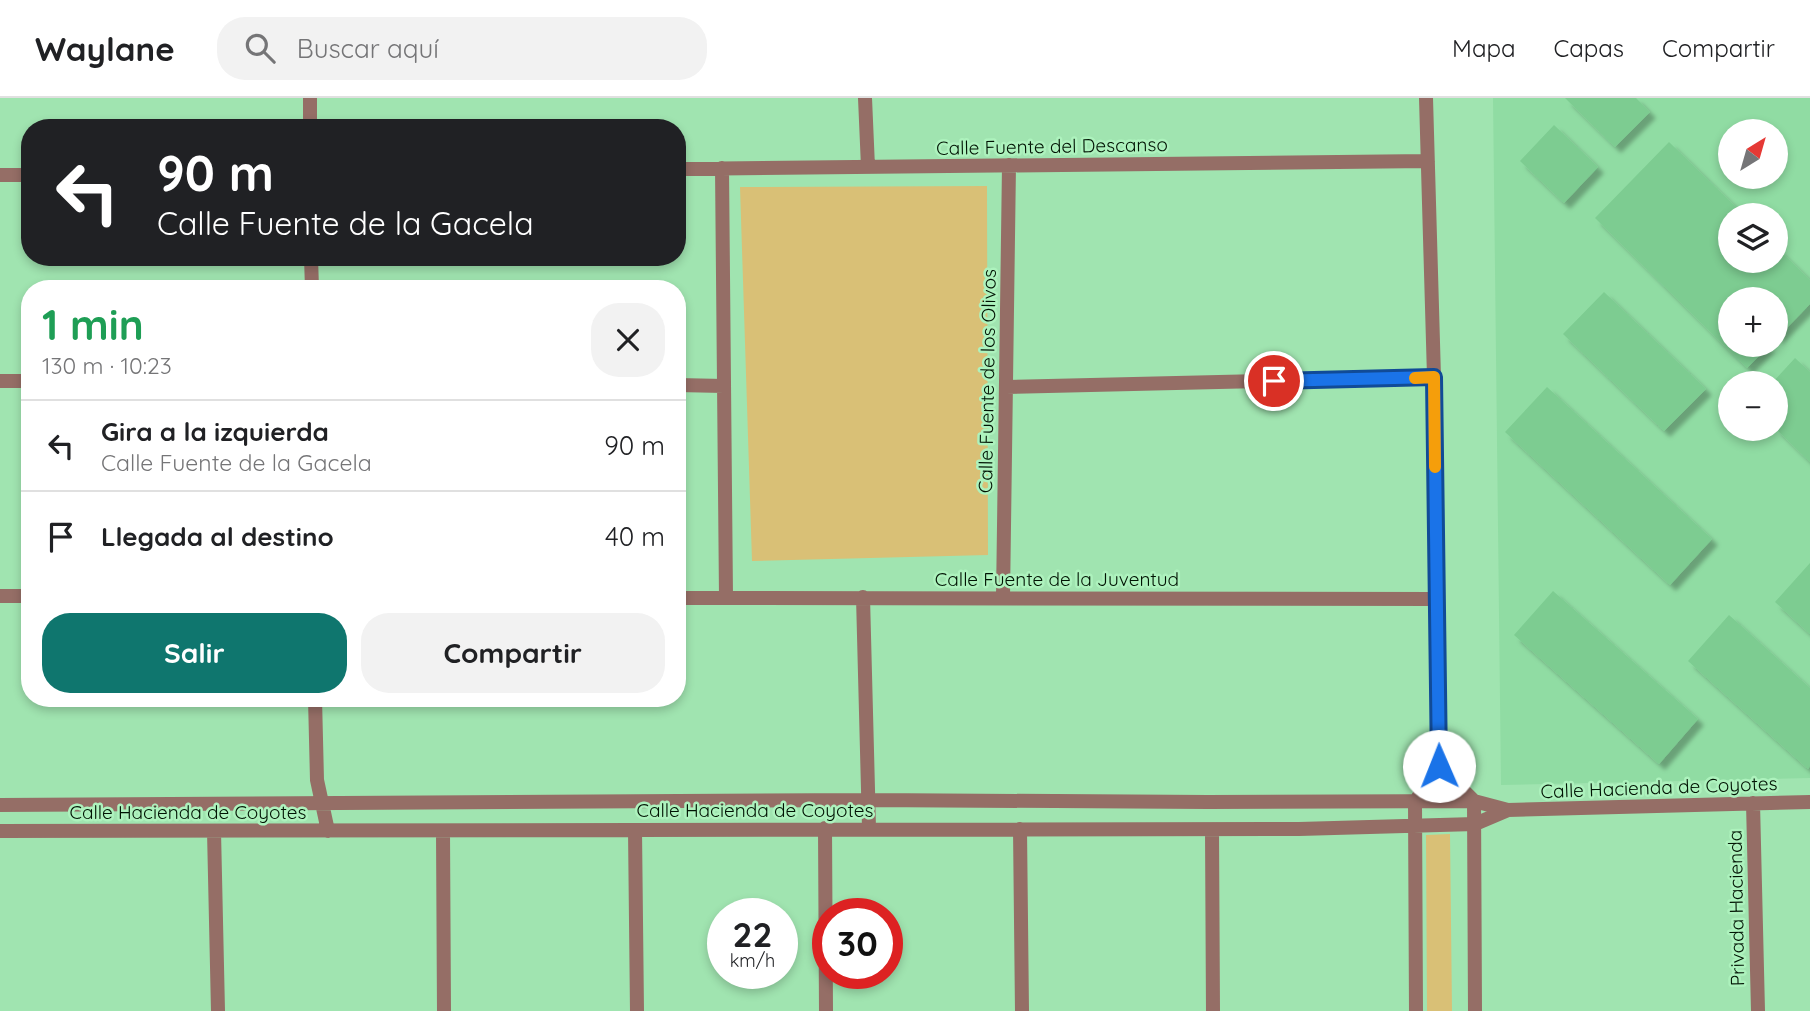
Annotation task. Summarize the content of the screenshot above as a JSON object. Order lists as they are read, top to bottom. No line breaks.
{"streets":{"street":["Calle Fuente del Descanso","Calle Fuente de los Olivos","Calle Fuente de la Juventud","Calle Hacienda de Coyotes","Privada Hacienda"]},"crossings":[["Calle Fuente del Descanso","Calle Fuente de los Olivos"],["Calle Fuente de los Olivos","Calle Fuente de la Juventud"],["Calle Hacienda de Coyotes","Privada Hacienda"]],"north":"top right","page":{"header":"Waylane","search":"Buscar aquí","nav":["Mapa","Capas","Compartir"],"map_buttons":["+","−"],"turn":["90 m","Calle Fuente de la Gacela"],"heading":["1 min","130 m · 10:23"],"list":[{"name":"Gira a la izquierda","note":"Calle Fuente de la Gacela","value":"90 m"},{"name":"Llegada al destino","value":"40 m"}],"buttons":["Salir","Compartir"],"speed":"22 km/h","limit":"30"}}
